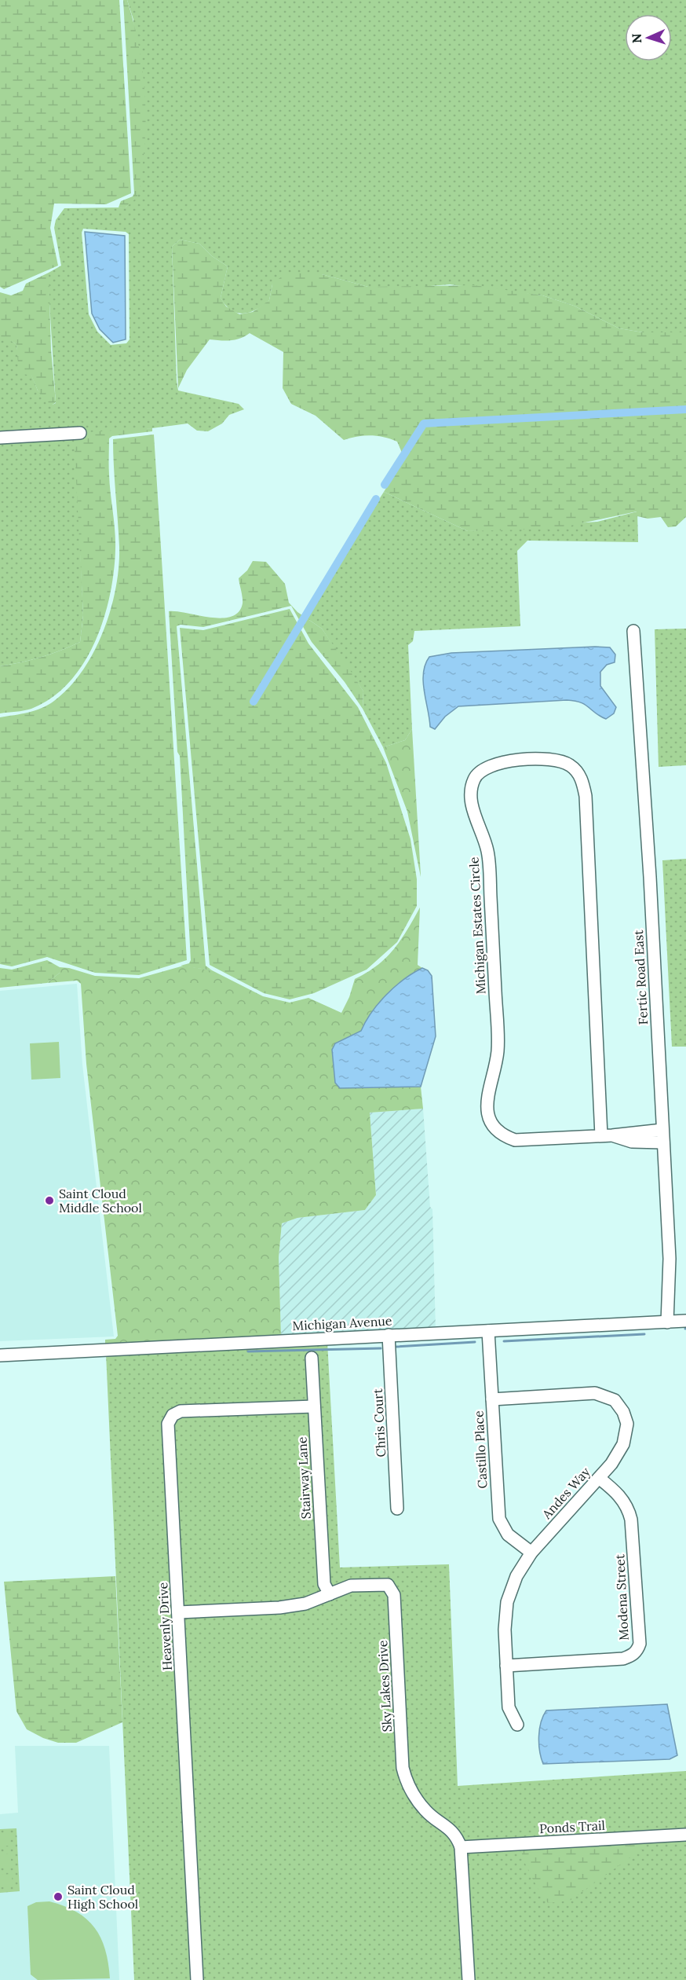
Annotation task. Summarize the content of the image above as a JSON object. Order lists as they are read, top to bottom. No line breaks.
{"streets":{"street":["Michigan Estates Circle","Fertic Road East","Michigan Avenue","Chris Court","Castillo Place","Stairway Lane","Andes Way","Modena Street","Heavenly Drive","Sky Lakes Drive","Ponds Trail"]},"crossings":[["Michigan Estates Circle","Fertic Road East"],["Fertic Road East","Michigan Avenue"],["Michigan Avenue","Chris Court"],["Michigan Avenue","Castillo Place"],["Castillo Place","Andes Way"],["Stairway Lane","Heavenly Drive"],["Stairway Lane","Sky Lakes Drive"],["Andes Way","Modena Street"],["Heavenly Drive","Sky Lakes Drive"],["Sky Lakes Drive","Ponds Trail"]],"places":["Saint Cloud Middle School","Saint Cloud High School"],"north":"left"}
